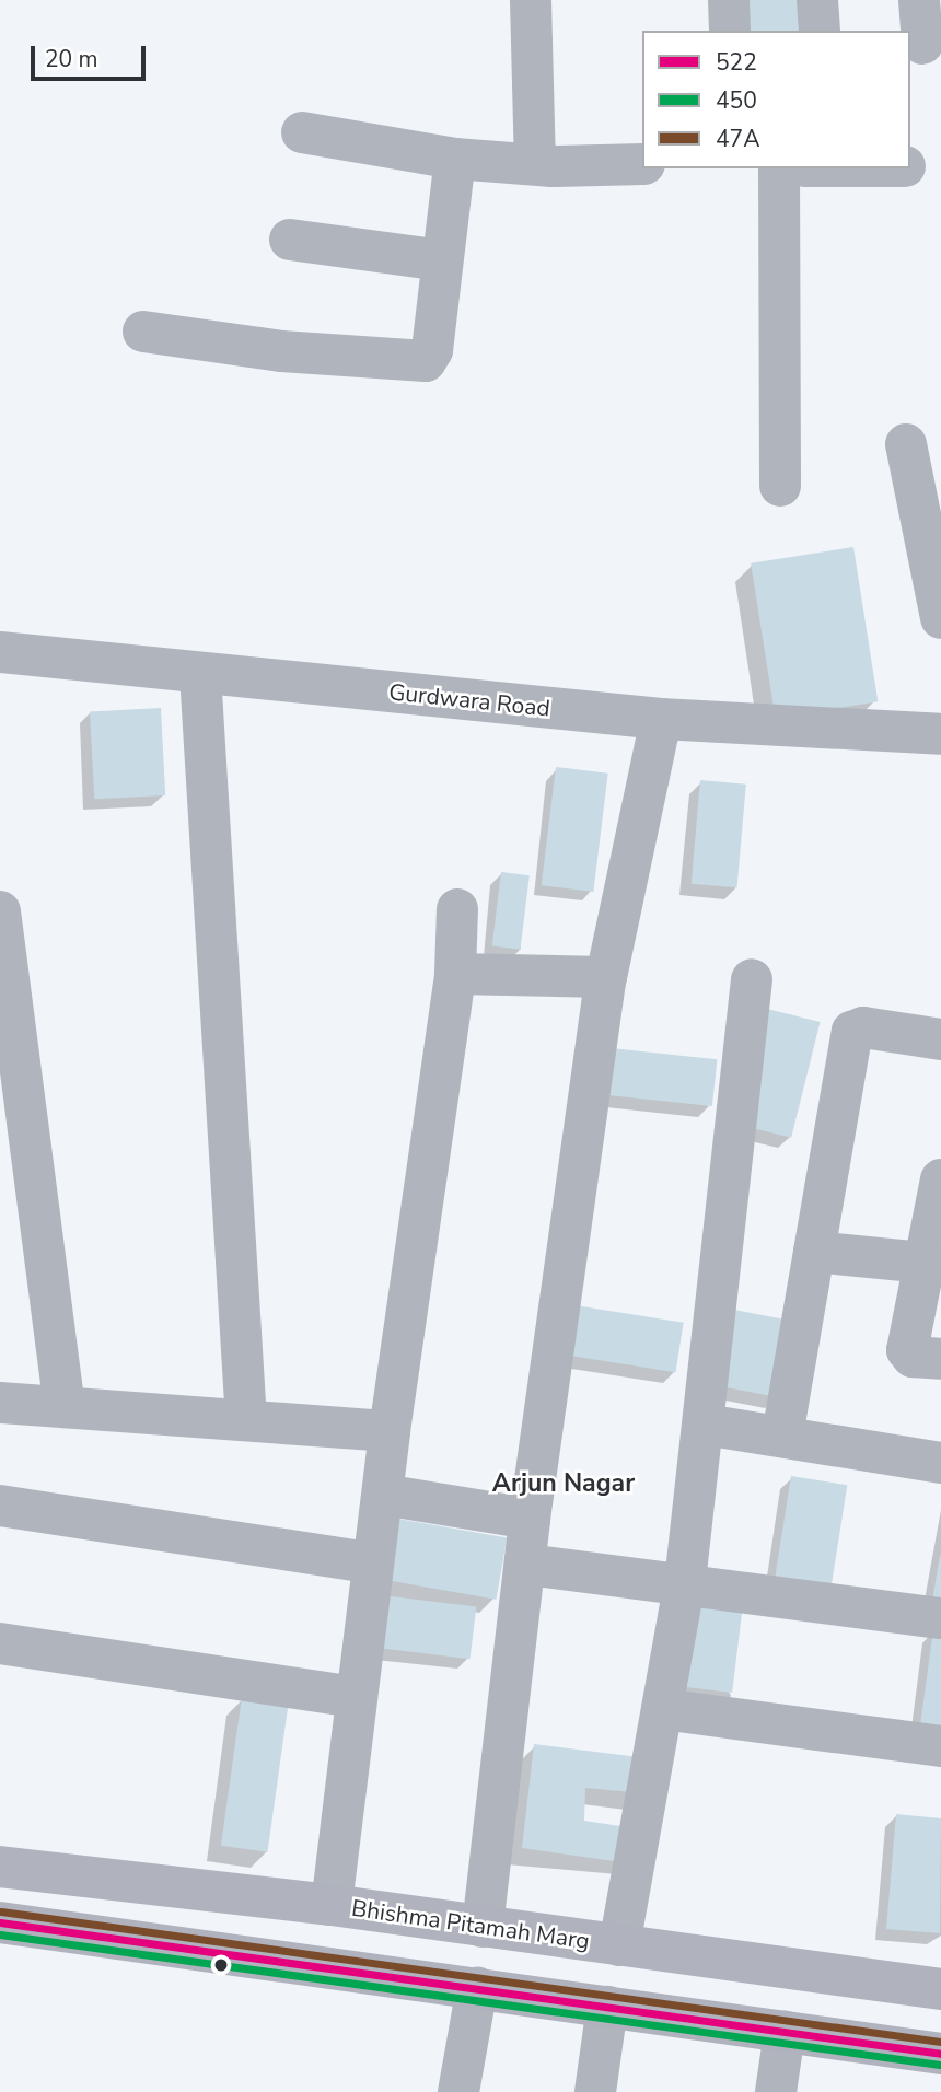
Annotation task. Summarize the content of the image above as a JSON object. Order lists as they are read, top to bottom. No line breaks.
{"streets":{"main road":["Bhishma Pitamah Marg"],"street":["Gurdwara Road"]},"districts":["Arjun Nagar"],"lines":["transit line 47A","transit line 522","transit line 450"],"legend":["522","450","47A"],"scale_bar":"20 m"}
